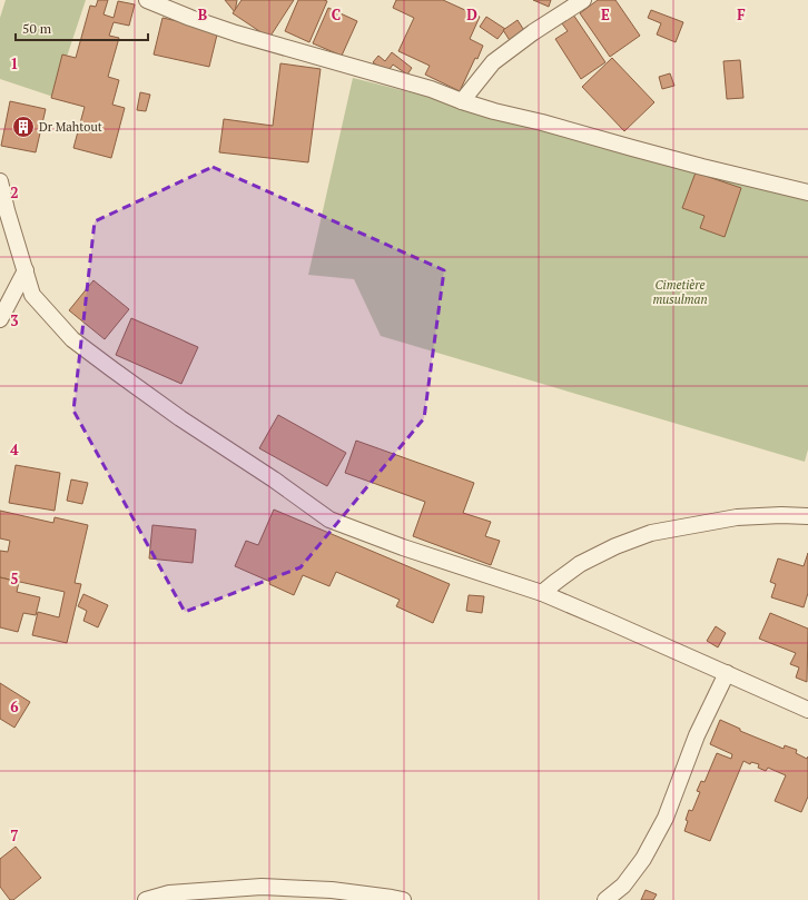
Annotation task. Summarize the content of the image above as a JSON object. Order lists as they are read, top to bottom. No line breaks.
{"parks":["Cimetière musulman"],"places":{"building":["Dr Mahtout"]},"scale_bar":"50 m","grid":{"columns":["B","C","D","E","F"],"rows":["1","2","3","4","5","6","7"]}}
